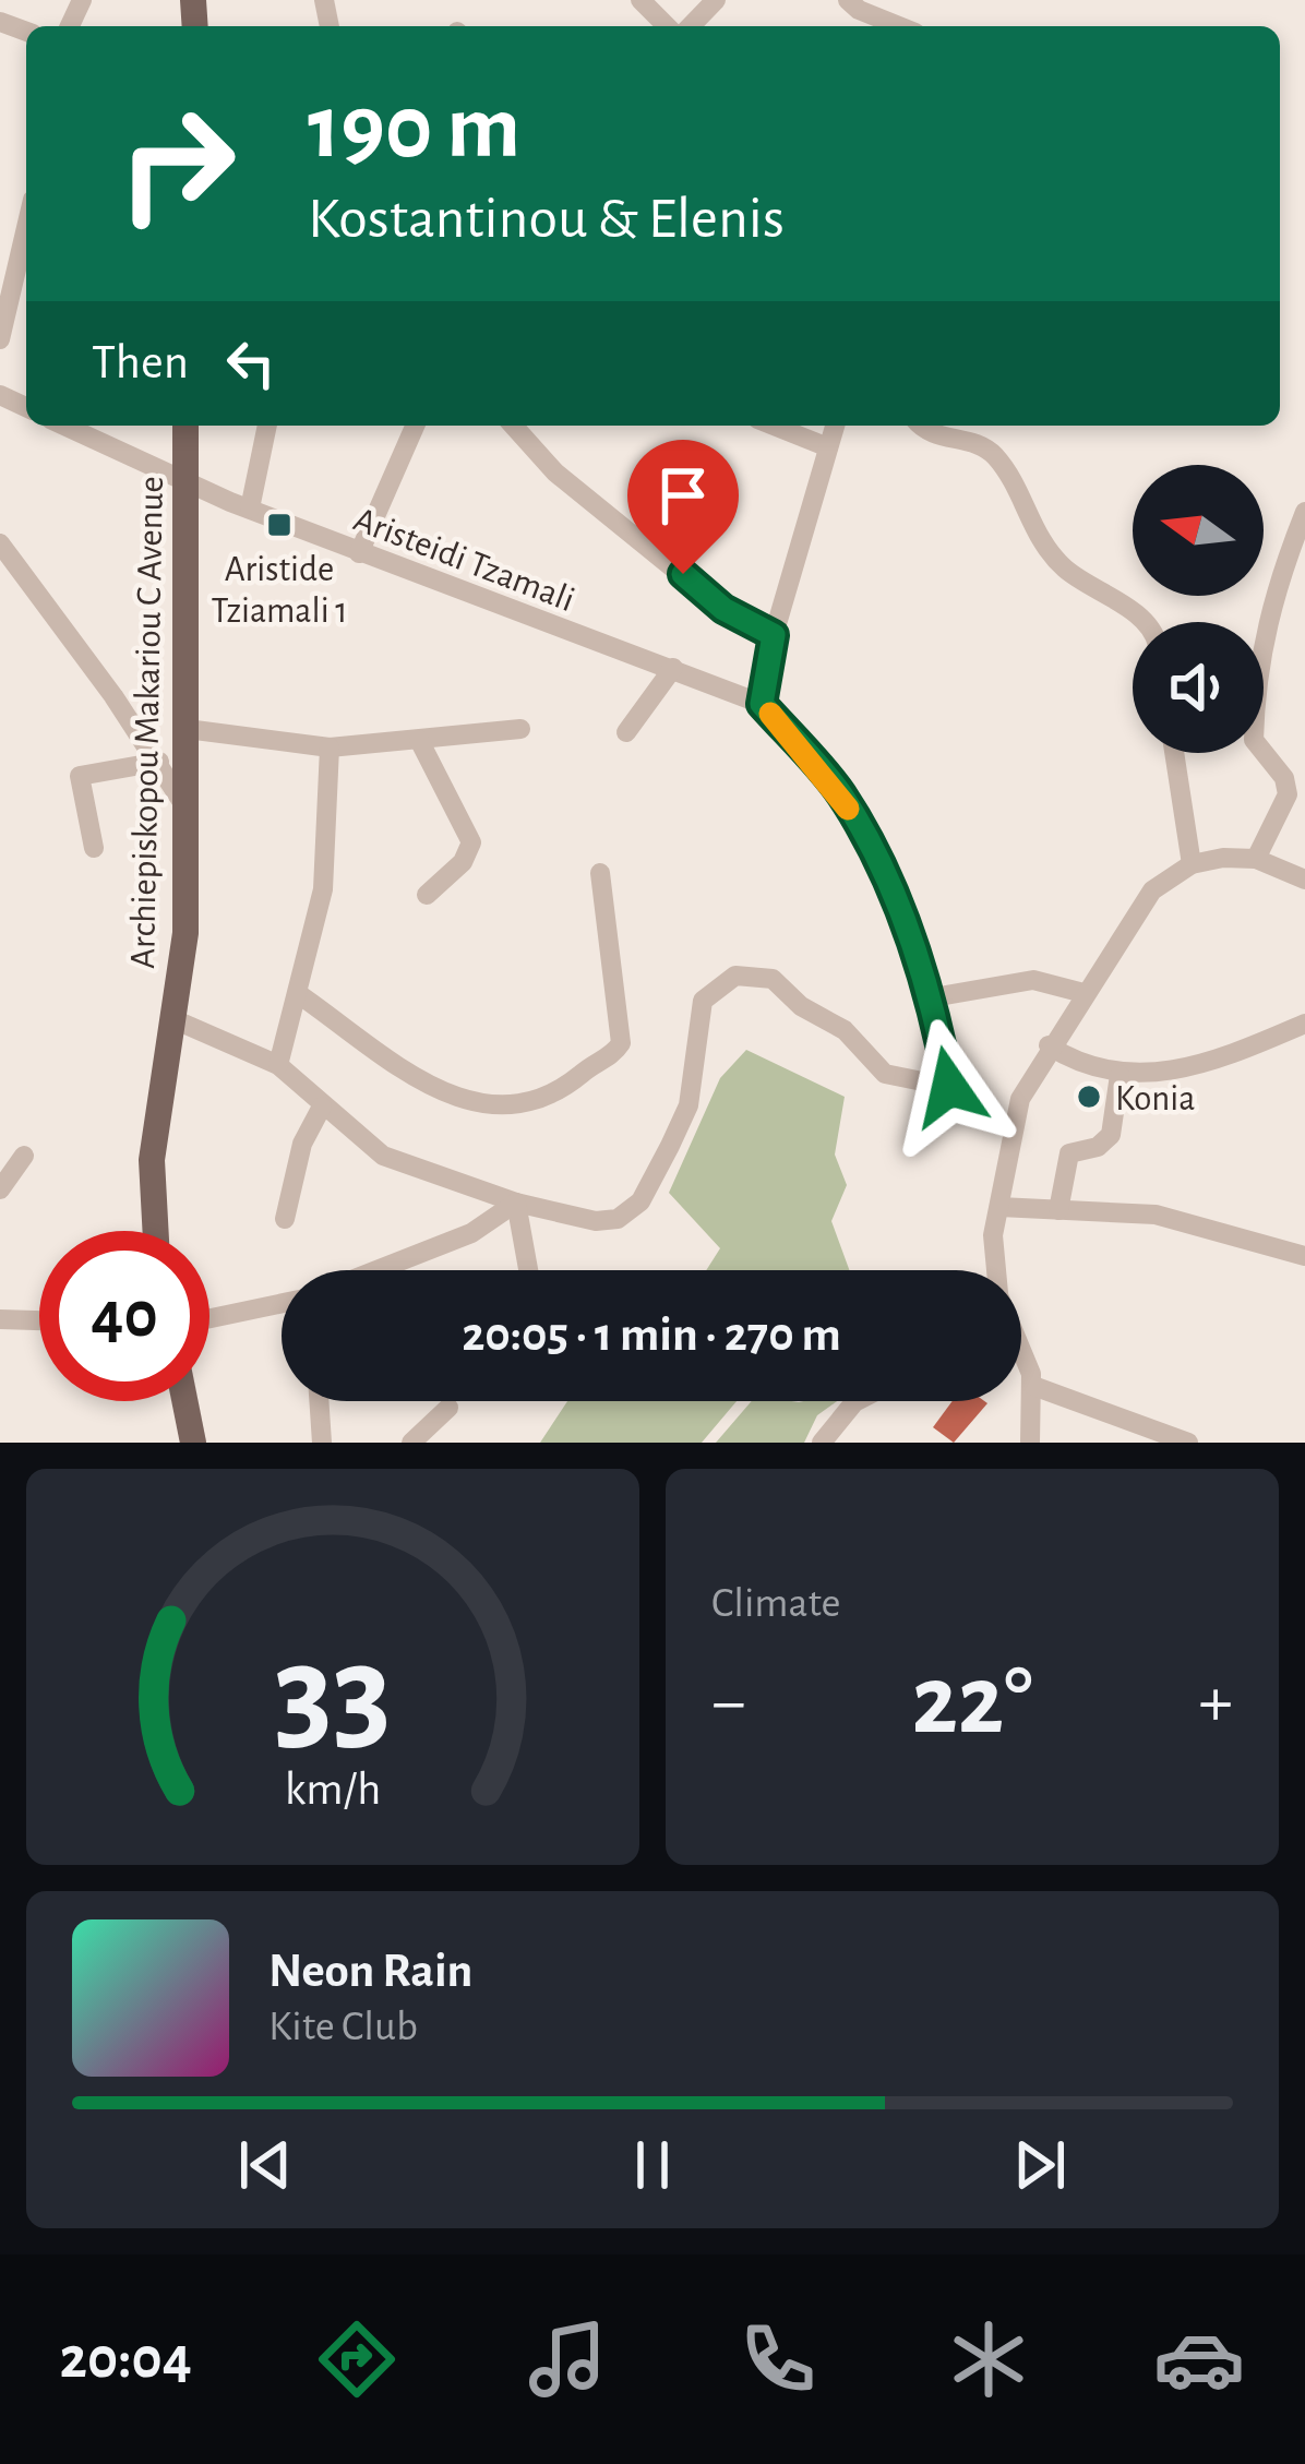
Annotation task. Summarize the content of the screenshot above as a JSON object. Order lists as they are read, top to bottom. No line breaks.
{"streets":{"main road":["Archiepiskopou Makariou C Avenue"],"street":["Aristeidi Tzamali"]},"crossings":[["Aristeidi Tzamali","Archiepiskopou Makariou C Avenue"]],"places":{"transit":["Aristide Tziamali 1"],"other":["Konia"]},"north":"left","page":{"turn":["190 m","Kostantinou & Elenis"],"then":"Then","limit":"40","trip":"20:05 · 1 min · 270 m","tile":"Climate","heat":["−","22°","+"],"song":["Neon Rain","Kite Club"],"tabs":"20:04","gauge":["33","km/h"]}}
